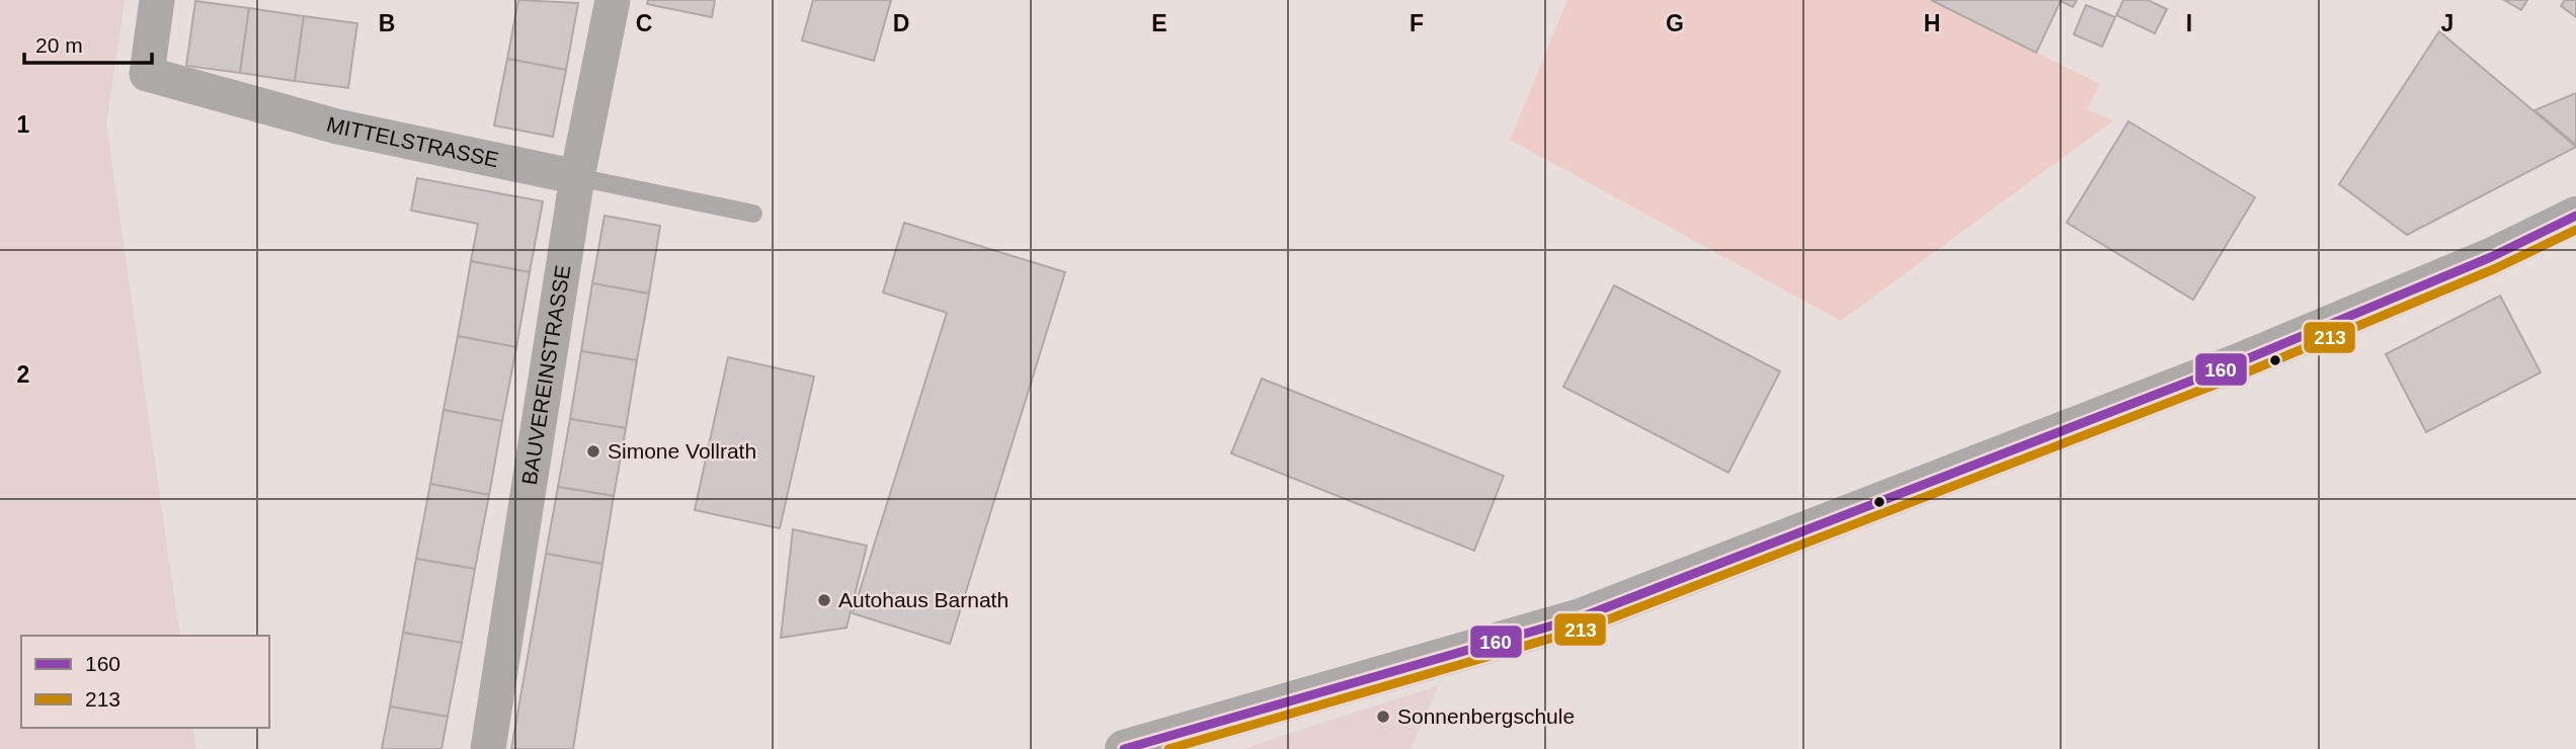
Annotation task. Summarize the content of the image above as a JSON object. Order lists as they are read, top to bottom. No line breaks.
{"streets":{"street":["MITTELSTRASSE","BAUVEREINSTRASSE"]},"crossings":[["MITTELSTRASSE","BAUVEREINSTRASSE"]],"places":["Simone Vollrath","Autohaus Barnath","Sonnenbergschule"],"lines":["transit line 160","transit line 213"],"legend":["160","213"],"scale_bar":"20 m","grid":{"columns":["B","C","D","E","F","G","H","I","J"],"rows":["1","2"]}}
